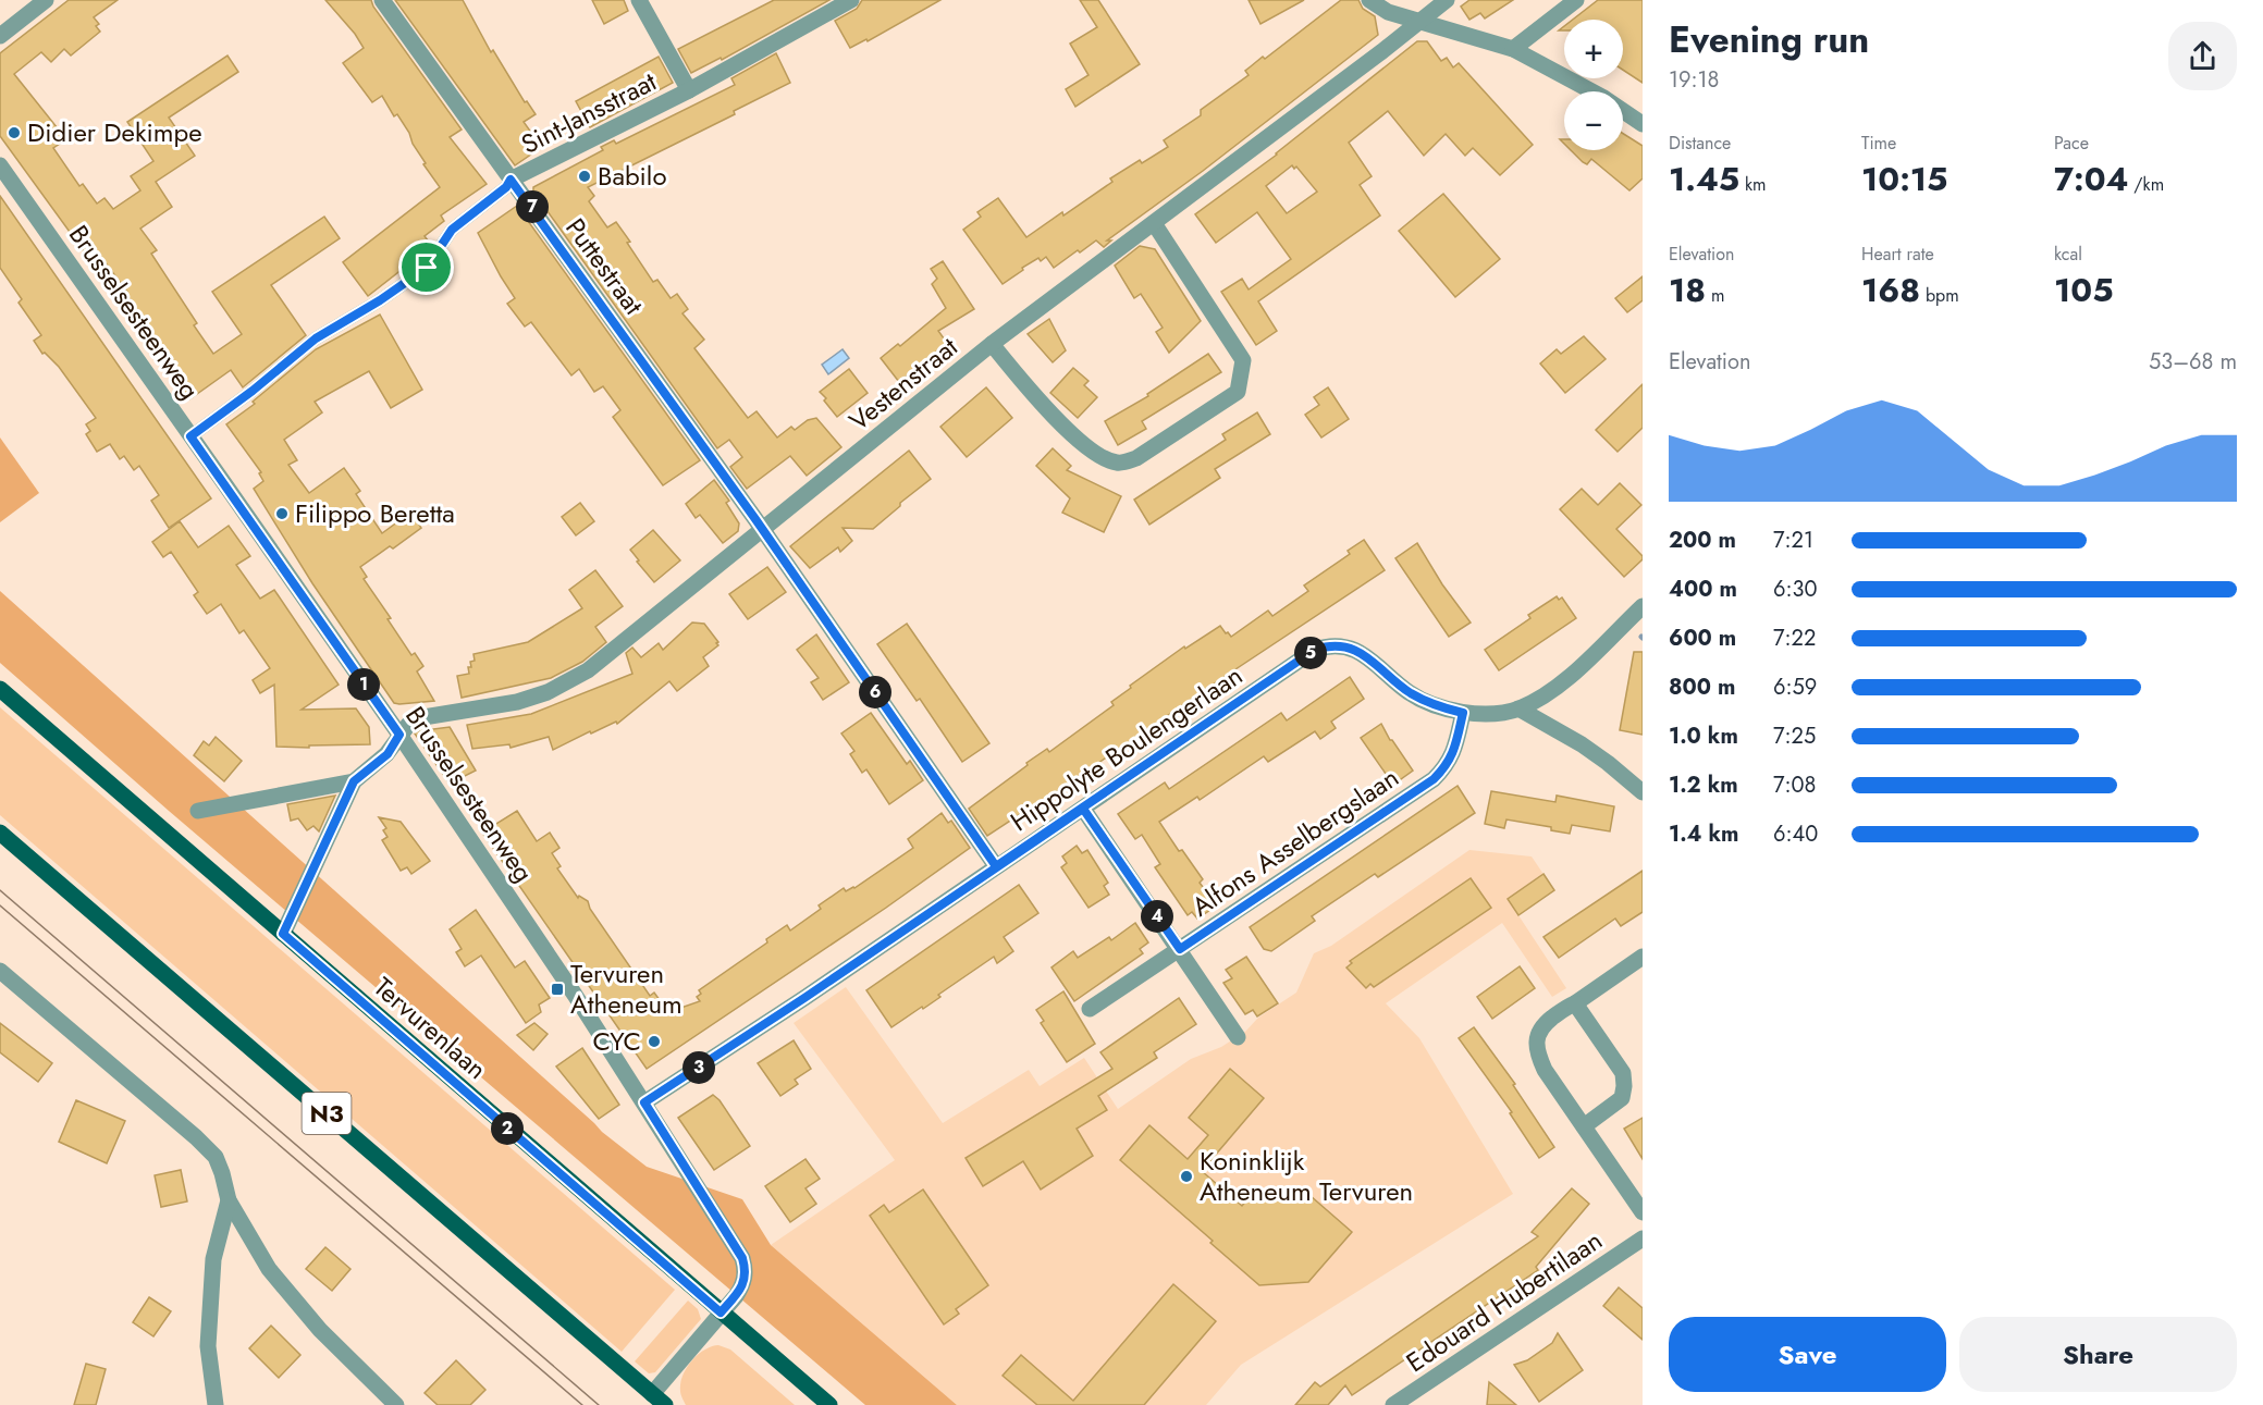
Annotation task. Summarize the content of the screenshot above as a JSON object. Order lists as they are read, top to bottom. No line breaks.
{"streets":{"main road":["Tervurenlaan","N3"],"street":["Sint-Jansstraat","Puttestraat","Brusselsesteenweg","Vestenstraat","Hippolyte Boulengerlaan","Alfons Asselbergslaan","Edouard Hubertilaan"]},"crossings":[["Sint-Jansstraat","Puttestraat"],["Puttestraat","Vestenstraat"],["Puttestraat","Hippolyte Boulengerlaan"],["Brusselsesteenweg","Vestenstraat"],["Brusselsesteenweg","Hippolyte Boulengerlaan"],["Brusselsesteenweg","Tervurenlaan"],["Brusselsesteenweg","N3"],["Hippolyte Boulengerlaan","Alfons Asselbergslaan"]],"places":{"other":["Didier Dekimpe","Babilo","Filippo Beretta","CYC","Koninklijk Atheneum Tervuren"],"transit":["Tervuren Atheneum"]},"page":{"heading":["Evening run","19:18"],"map_buttons":["+","−"],"stats":[["Distance","1.45 km"],["Time","10:15"],["Pace","7:04 /km"],["Elevation","18 m"],["Heart rate","168 bpm"],["kcal","105"]],"pins":["7","5","1","6","4","3","2"],"chart":["Elevation","53–68 m"],"list":[{"name":"200 m","note":"7:21"},{"name":"400 m","note":"6:30"},{"name":"600 m","note":"7:22"},{"name":"800 m","note":"6:59"},{"name":"1.0 km","note":"7:25"},{"name":"1.2 km","note":"7:08"},{"name":"1.4 km","note":"6:40"}],"buttons":["Save","Share"]}}
